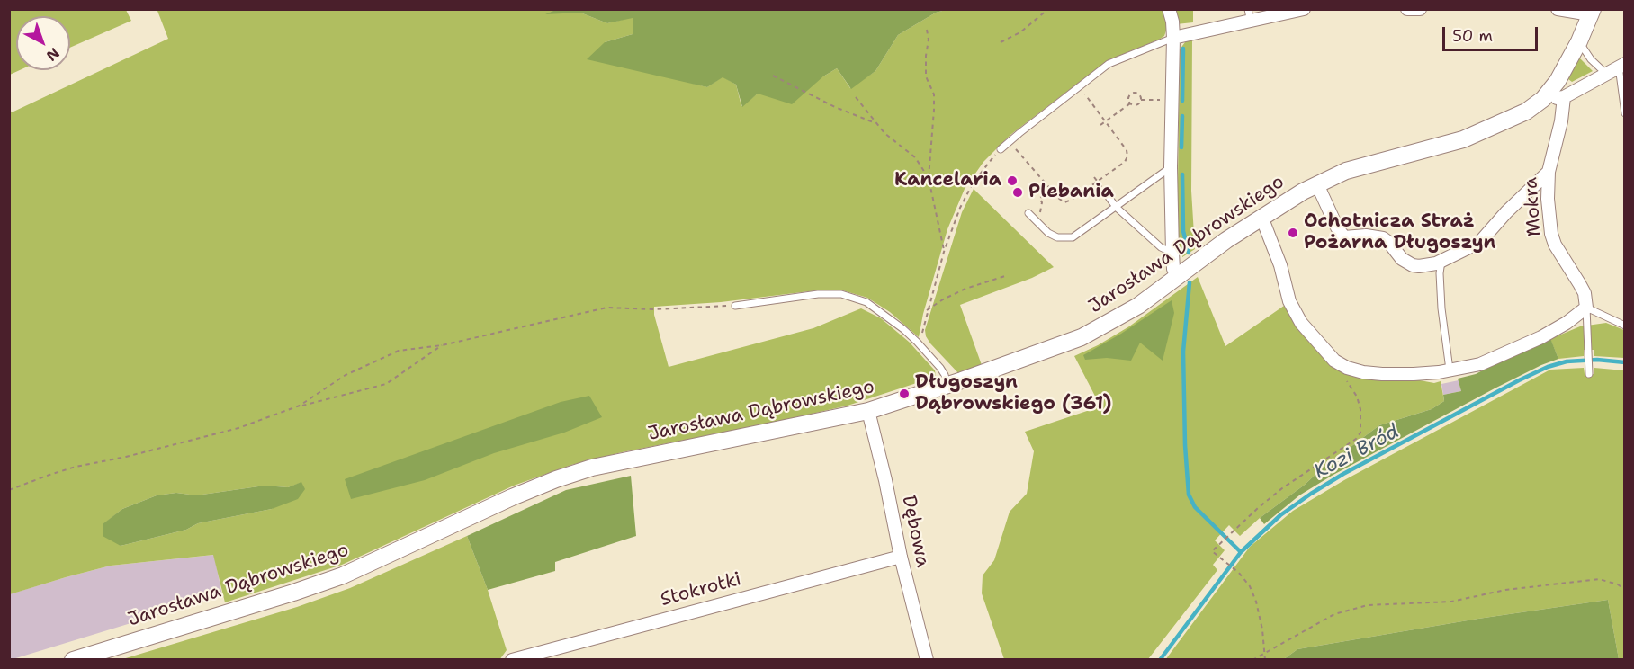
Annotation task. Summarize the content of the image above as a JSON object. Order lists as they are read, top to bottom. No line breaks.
{"streets":{"street":["Mokra","Jarosława Dąbrowskiego","Dębowa","Stokrotki"]},"crossings":[["Jarosława Dąbrowskiego","Dębowa"],["Dębowa","Stokrotki"]],"water":["Kozi Bród"],"places":["Kancelaria","Plebania","Ochotnicza Straż Pożarna Długoszyn","Długoszyn Dąbrowskiego (361)"],"scale_bar":"50 m","north":"bottom right"}
